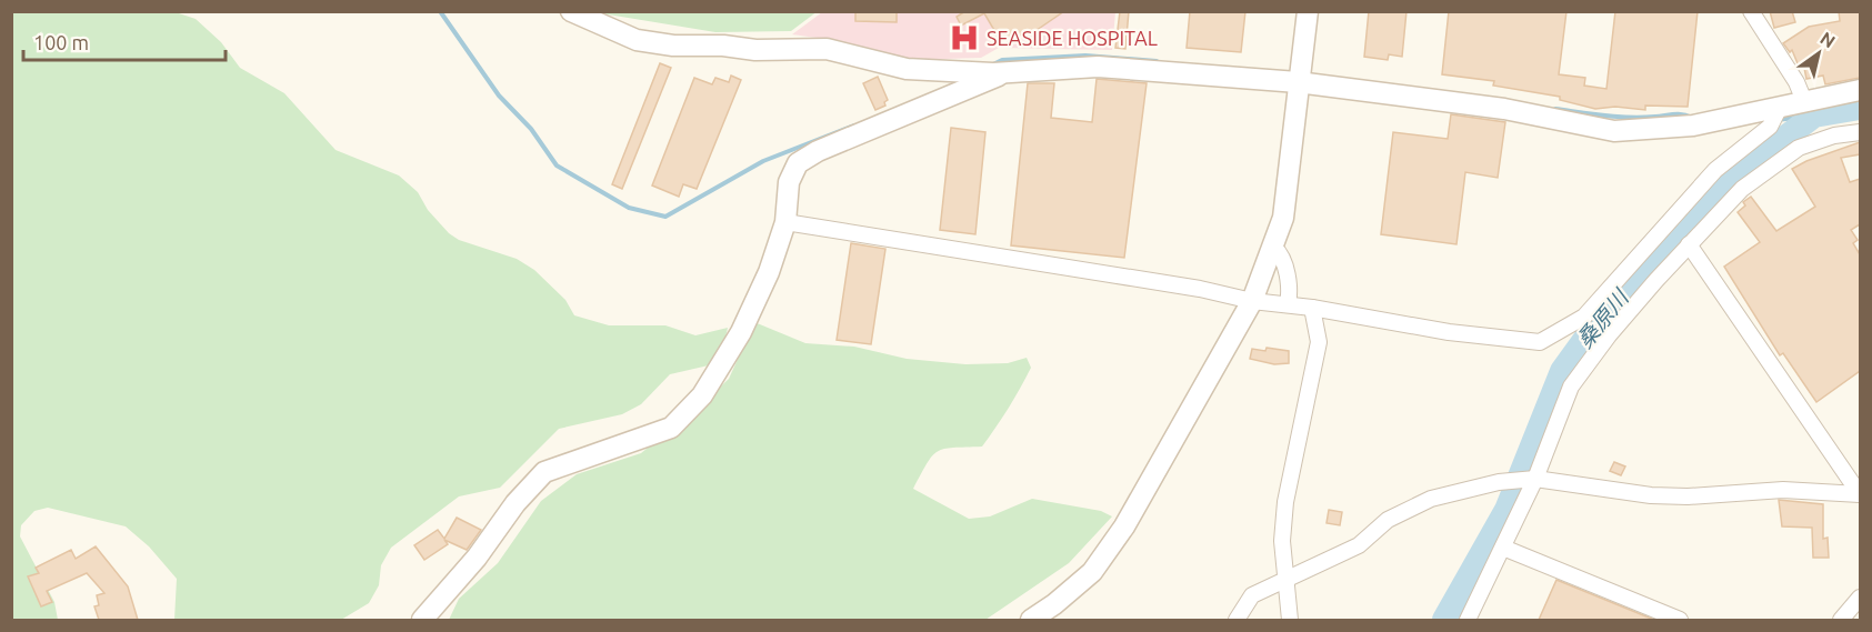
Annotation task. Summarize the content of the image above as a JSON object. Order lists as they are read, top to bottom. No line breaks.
{"water":["桑原川"],"places":{"hospital":["SEASIDE HOSPITAL"]},"scale_bar":"100 m","north":"top right"}
